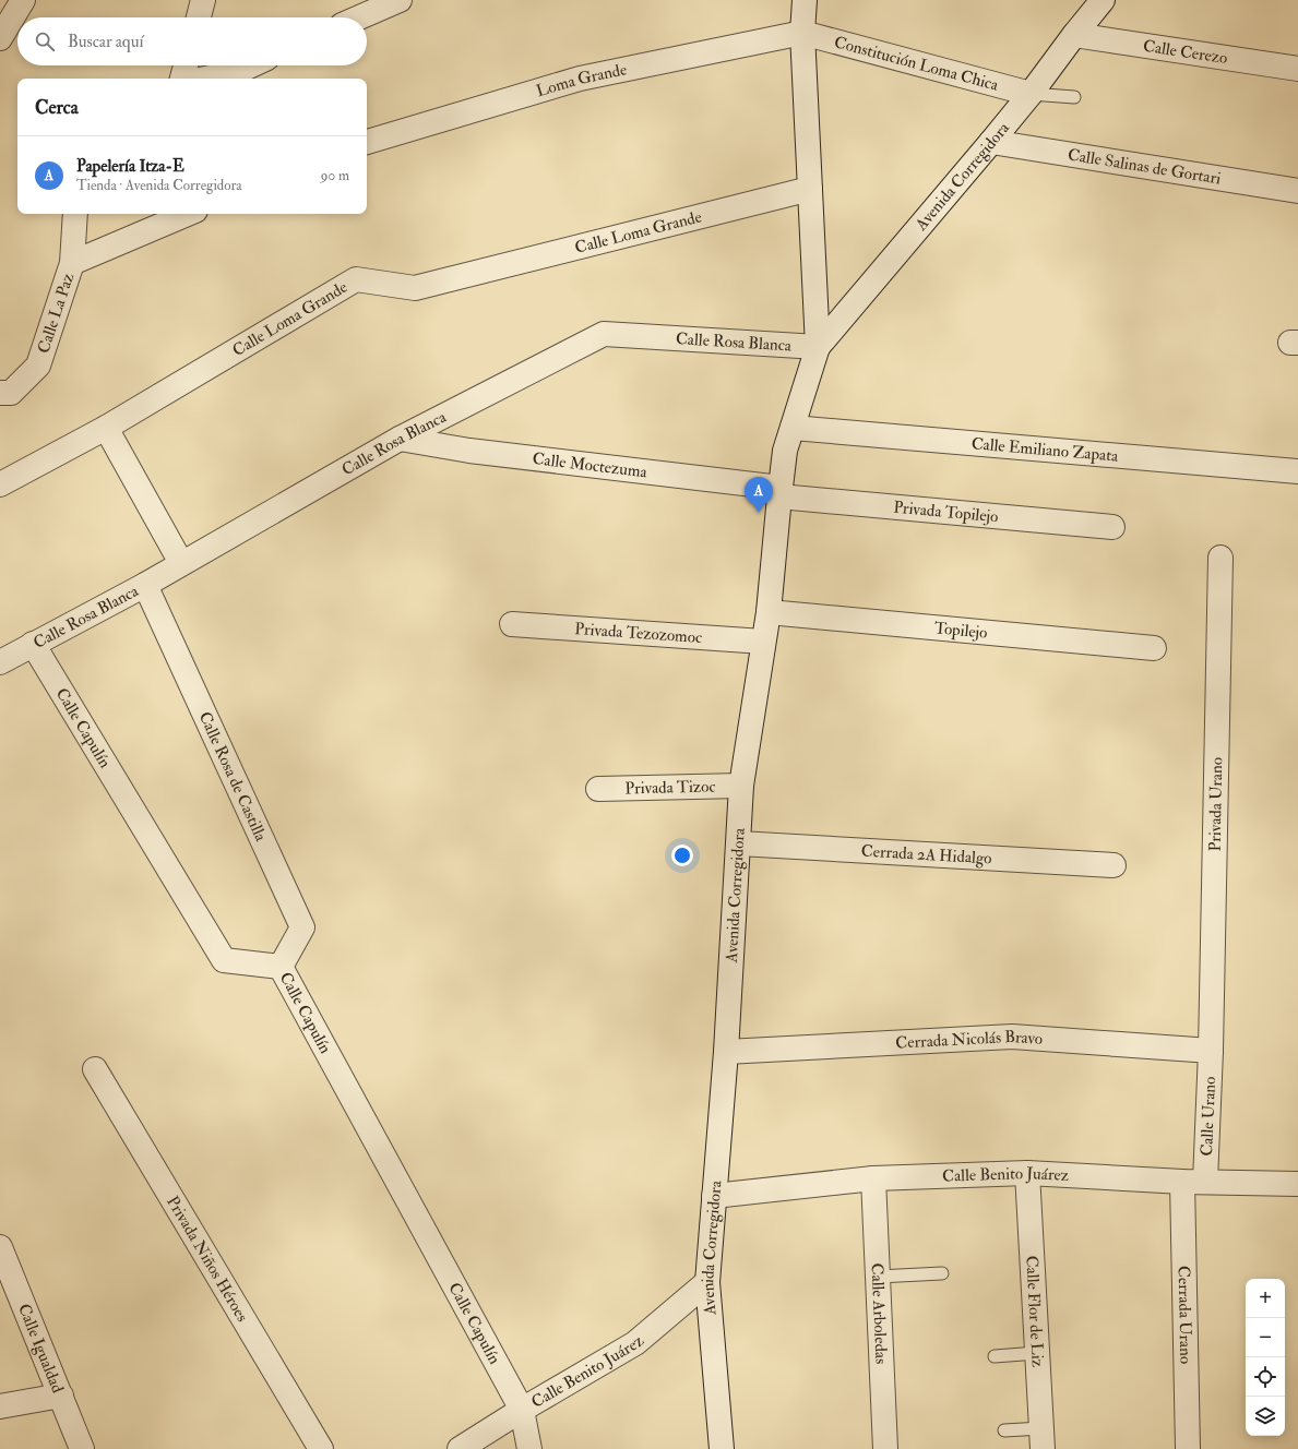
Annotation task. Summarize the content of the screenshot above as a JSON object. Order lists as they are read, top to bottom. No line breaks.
{"streets":{"street":["Calle Cerezo","Constitución Loma Chica","Loma Grande","Calle Salinas de Gortari","Avenida Corregidora","Calle Loma Grande","Calle La Paz","Calle Rosa Blanca","Calle Emiliano Zapata","Calle Moctezuma","Privada Topilejo","Topilejo","Privada Tezozomoc","Calle Capulín","Calle Rosa de Castilla","Privada Tizoc","Privada Urano","Cerrada 2A Hidalgo","Cerrada Nicolás Bravo","Calle Urano","Calle Benito Juárez","Privada Niños Héroes","Calle Flor de Liz","Calle Arboledas","Cerrada Urano","Calle Igualdad"]},"crossings":[["Calle Cerezo","Avenida Corregidora"],["Constitución Loma Chica","Loma Grande"],["Constitución Loma Chica","Avenida Corregidora"],["Loma Grande","Avenida Corregidora"],["Calle Salinas de Gortari","Avenida Corregidora"],["Avenida Corregidora","Calle Loma Grande"],["Avenida Corregidora","Calle Rosa Blanca"],["Avenida Corregidora","Calle Emiliano Zapata"],["Avenida Corregidora","Calle Moctezuma"],["Avenida Corregidora","Privada Topilejo"],["Avenida Corregidora","Topilejo"],["Avenida Corregidora","Privada Tezozomoc"],["Avenida Corregidora","Privada Tizoc"],["Avenida Corregidora","Cerrada 2A Hidalgo"],["Avenida Corregidora","Cerrada Nicolás Bravo"],["Avenida Corregidora","Calle Benito Juárez"],["Calle Rosa Blanca","Calle Moctezuma"],["Calle Rosa Blanca","Calle Capulín"],["Calle Rosa Blanca","Calle Rosa de Castilla"],["Calle Moctezuma","Privada Topilejo"],["Calle Capulín","Calle Rosa de Castilla"],["Calle Capulín","Calle Benito Juárez"],["Privada Urano","Cerrada Nicolás Bravo"],["Privada Urano","Calle Urano"],["Cerrada Nicolás Bravo","Calle Urano"],["Calle Urano","Calle Benito Juárez"],["Calle Urano","Cerrada Urano"],["Calle Benito Juárez","Calle Flor de Liz"],["Calle Benito Juárez","Calle Arboledas"],["Calle Benito Juárez","Cerrada Urano"]],"page":{"search":"Buscar aquí","heading":"Cerca","list":[{"mark":"A","name":"Papelería Itza-E","note":"Tienda · Avenida Corregidora","value":"90 m"}],"pins":"A","map_buttons":["+","−"]}}
